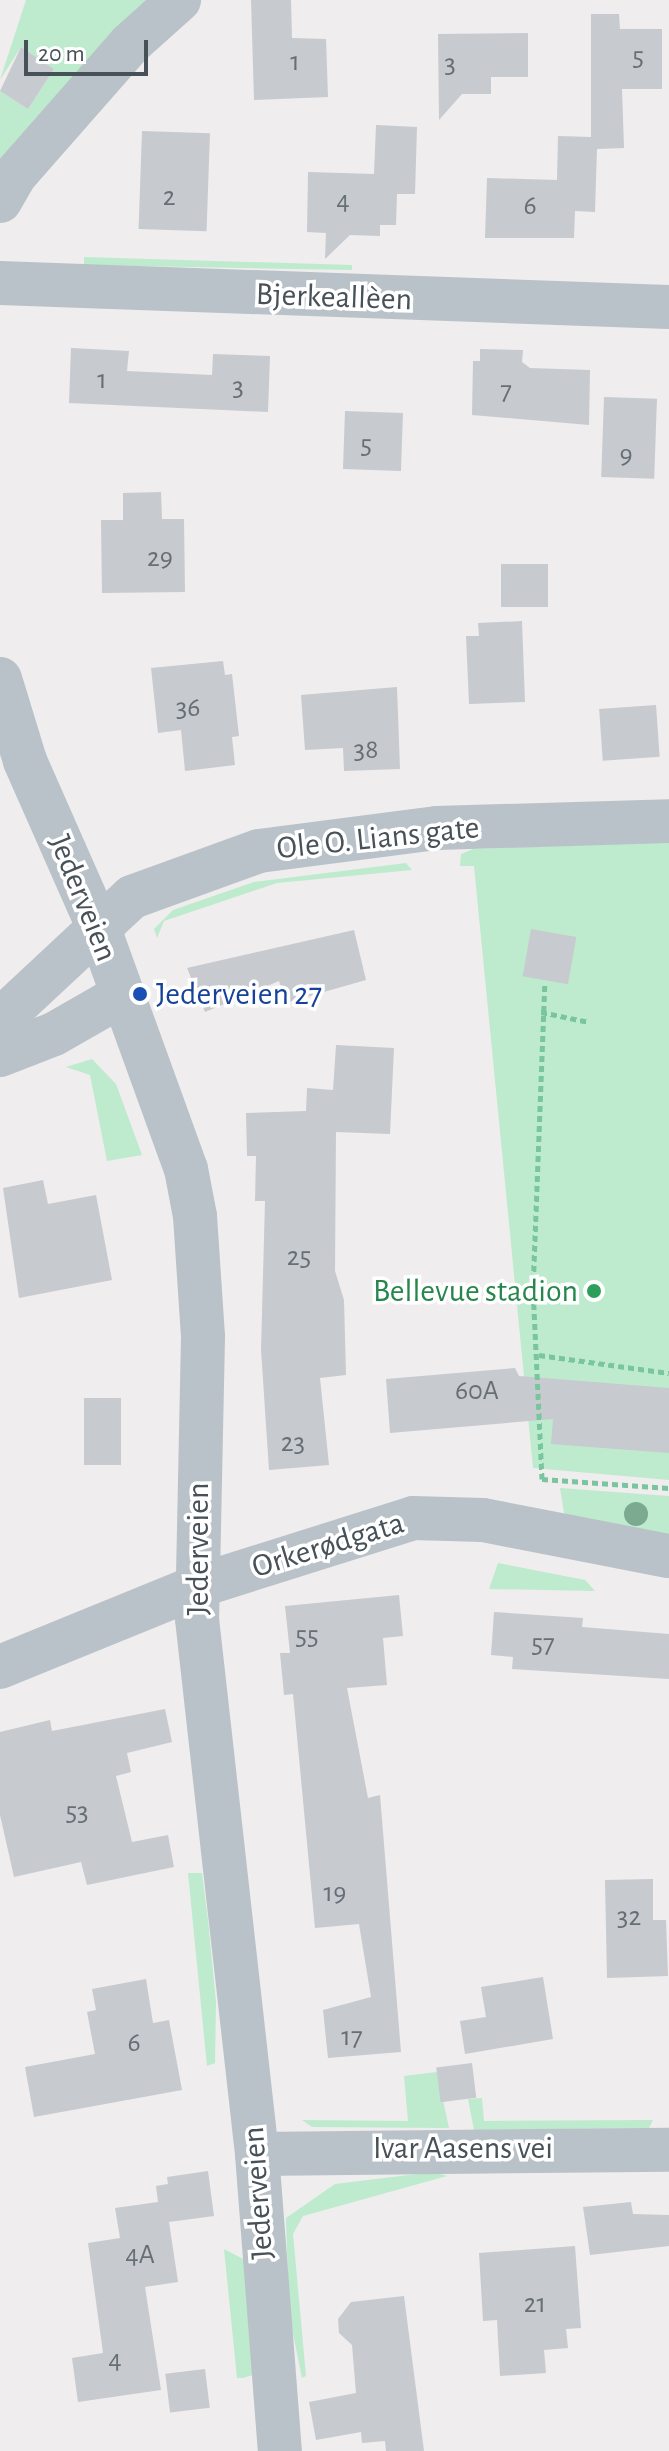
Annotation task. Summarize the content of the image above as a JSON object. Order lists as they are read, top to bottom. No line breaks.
{"streets":{"street":["Bjerkeallèen","Ole O. Lians gate","Jederveien","Orkerødgata","Ivar Aasens vei"]},"crossings":[["Ole O. Lians gate","Jederveien"],["Jederveien","Orkerødgata"],["Jederveien","Ivar Aasens vei"]],"places":["Jederveien 27","Bellevue stadion"],"house_numbers":["5","1","3","2","4","6","1","3","7","5","9","29","36","38","25","60A","23","55","57","53","19","32","17","6","4A","21","4"],"scale_bar":"20 m"}
